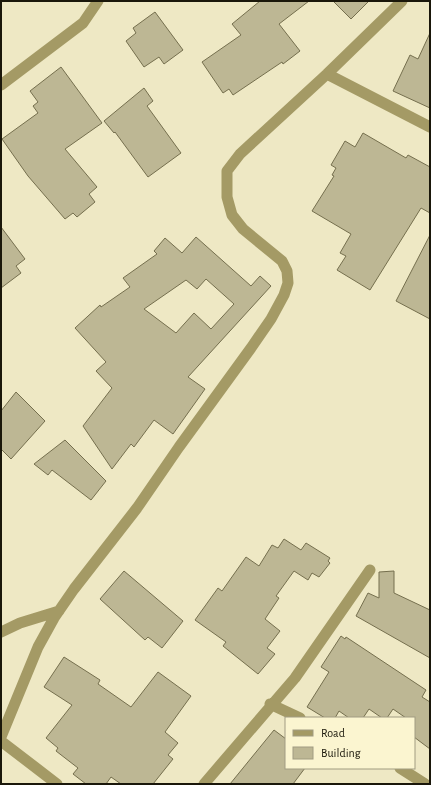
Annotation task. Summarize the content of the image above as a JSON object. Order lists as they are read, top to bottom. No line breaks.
{"legend":["Road","Building"]}
